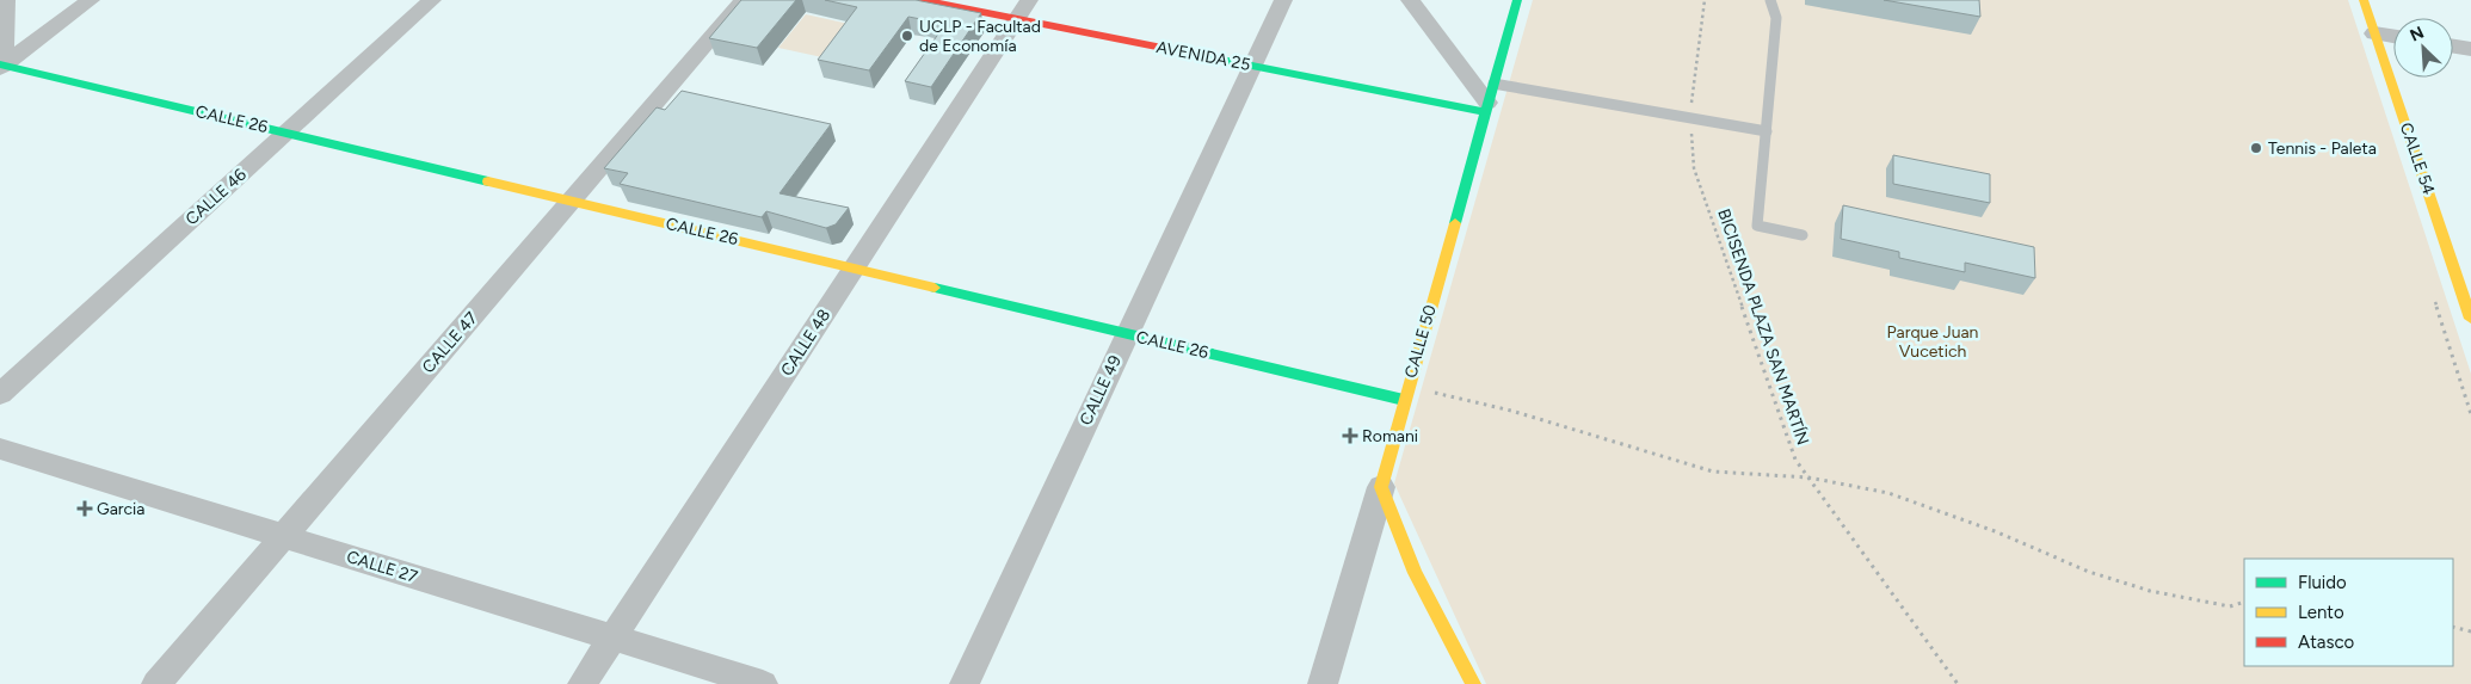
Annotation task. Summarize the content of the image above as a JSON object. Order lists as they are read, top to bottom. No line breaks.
{"streets":{"main road":["AVENIDA 25","CALLE 26","CALLE 54","CALLE 50"],"street":["CALLE 46","CALLE 47","CALLE 48","CALLE 49","CALLE 27"],"path":["BICISENDA PLAZA SAN MARTÍN"]},"crossings":[["AVENIDA 25","CALLE 50"],["AVENIDA 25","CALLE 48"],["AVENIDA 25","CALLE 49"],["CALLE 26","CALLE 46"],["CALLE 26","CALLE 50"],["CALLE 26","CALLE 47"],["CALLE 26","CALLE 48"],["CALLE 26","CALLE 49"],["CALLE 47","CALLE 27"],["CALLE 48","CALLE 27"]],"parks":["Parque Juan Vucetich"],"places":{"other":["UCLP - Facultad de Economía","Tennis - Paleta"],"health":["Romani","Garcia"]},"legend":["Fluido","Lento","Atasco"],"north":"top left"}
